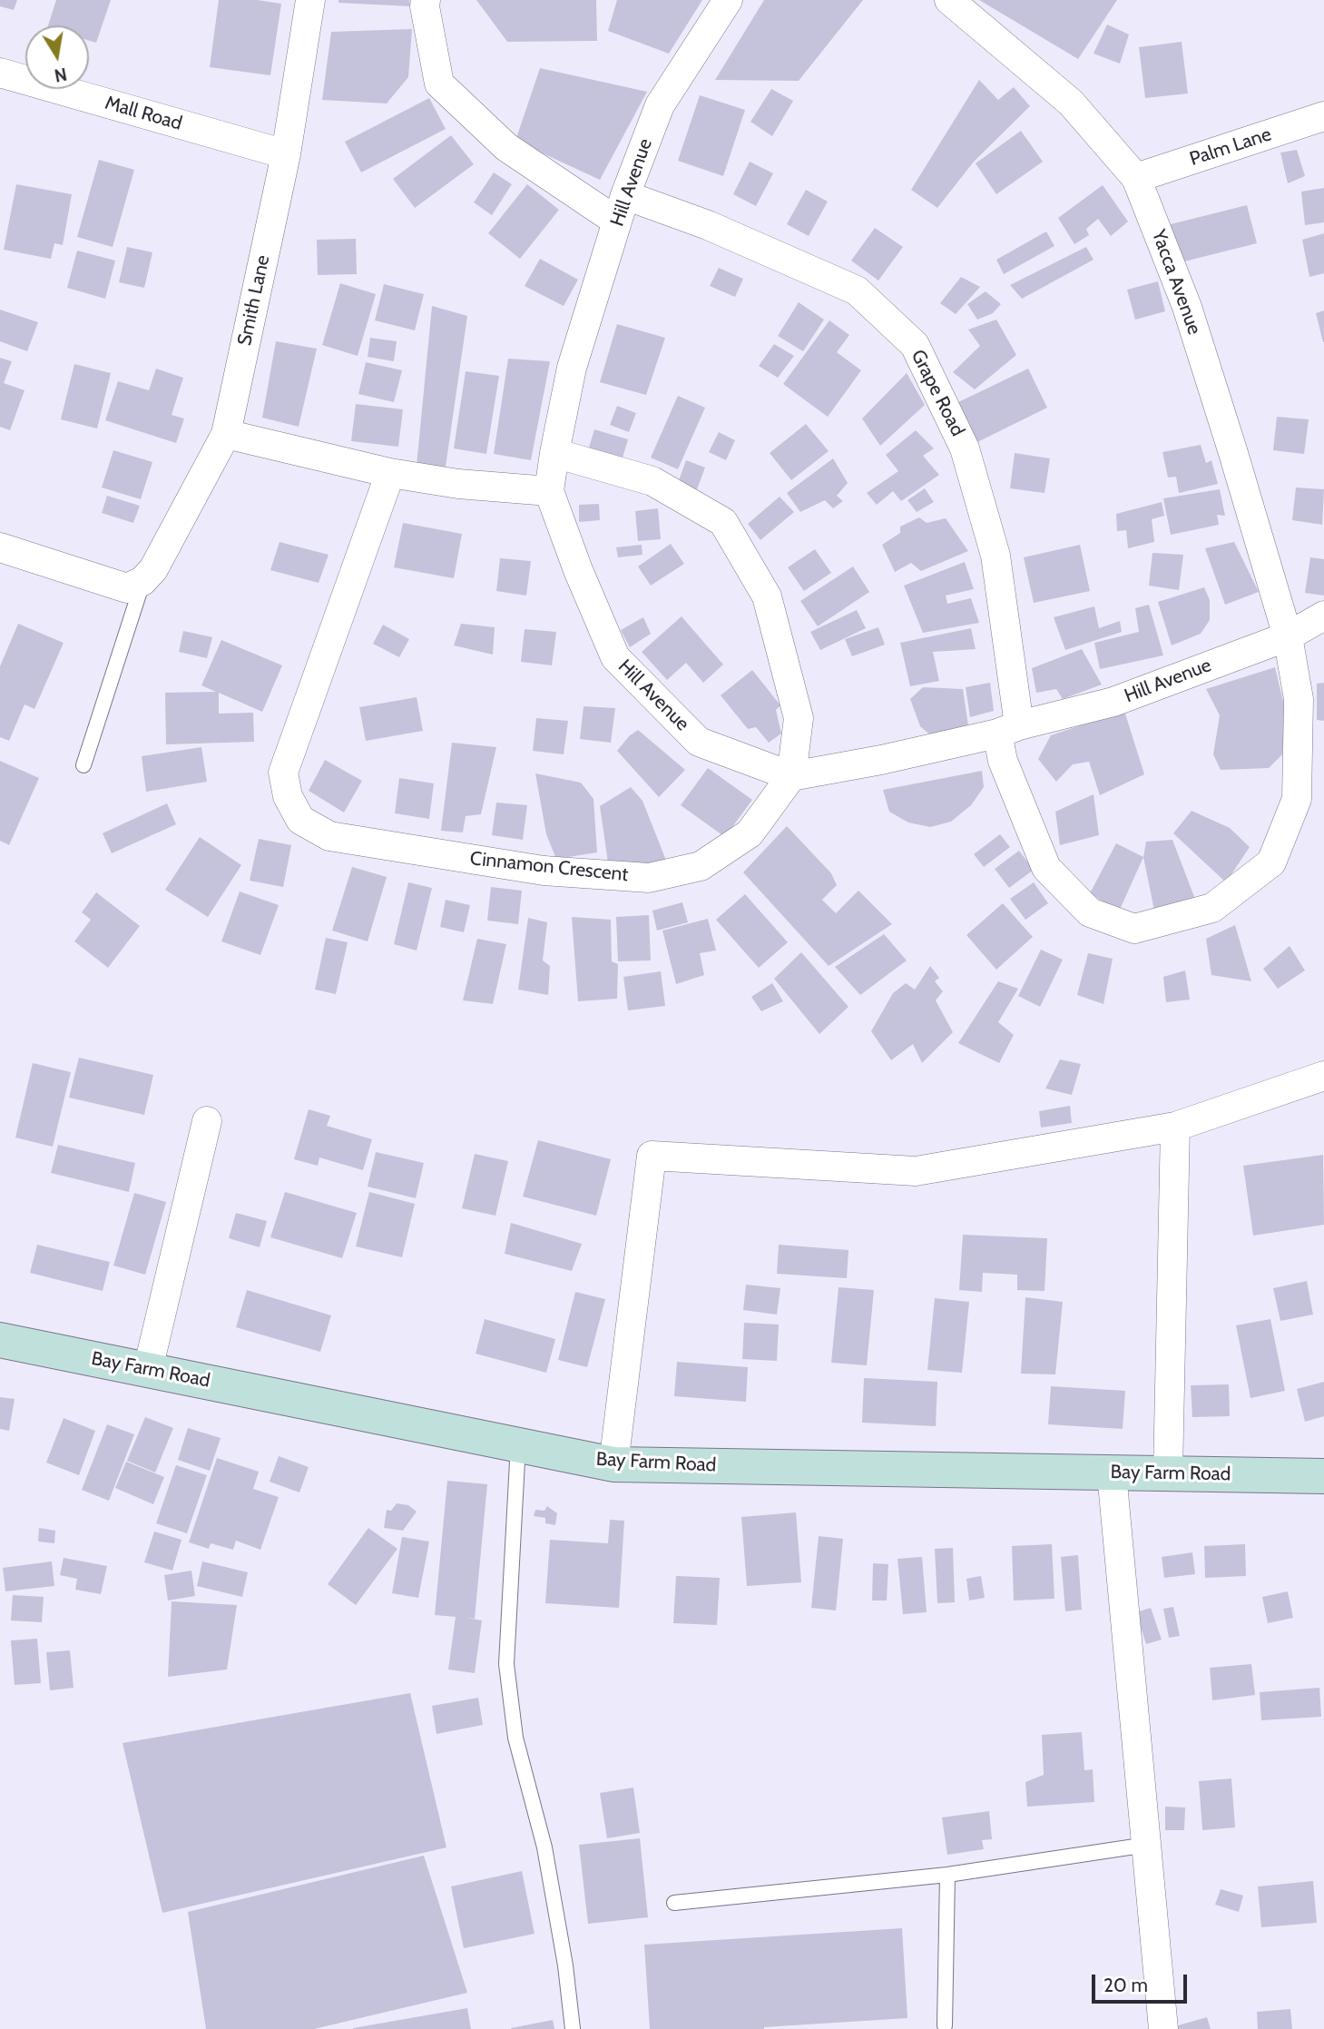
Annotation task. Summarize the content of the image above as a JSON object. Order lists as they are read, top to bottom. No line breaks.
{"streets":{"street":["Mall Road","Palm Lane","Hill Avenue","Yacca Avenue","Smith Lane","Grape Road","Cinnamon Crescent","Bay Farm Road"]},"crossings":[["Mall Road","Smith Lane"],["Palm Lane","Yacca Avenue"],["Hill Avenue","Yacca Avenue"],["Hill Avenue","Grape Road"],["Hill Avenue","Cinnamon Crescent"],["Yacca Avenue","Grape Road"]],"scale_bar":"20 m","north":"bottom"}
